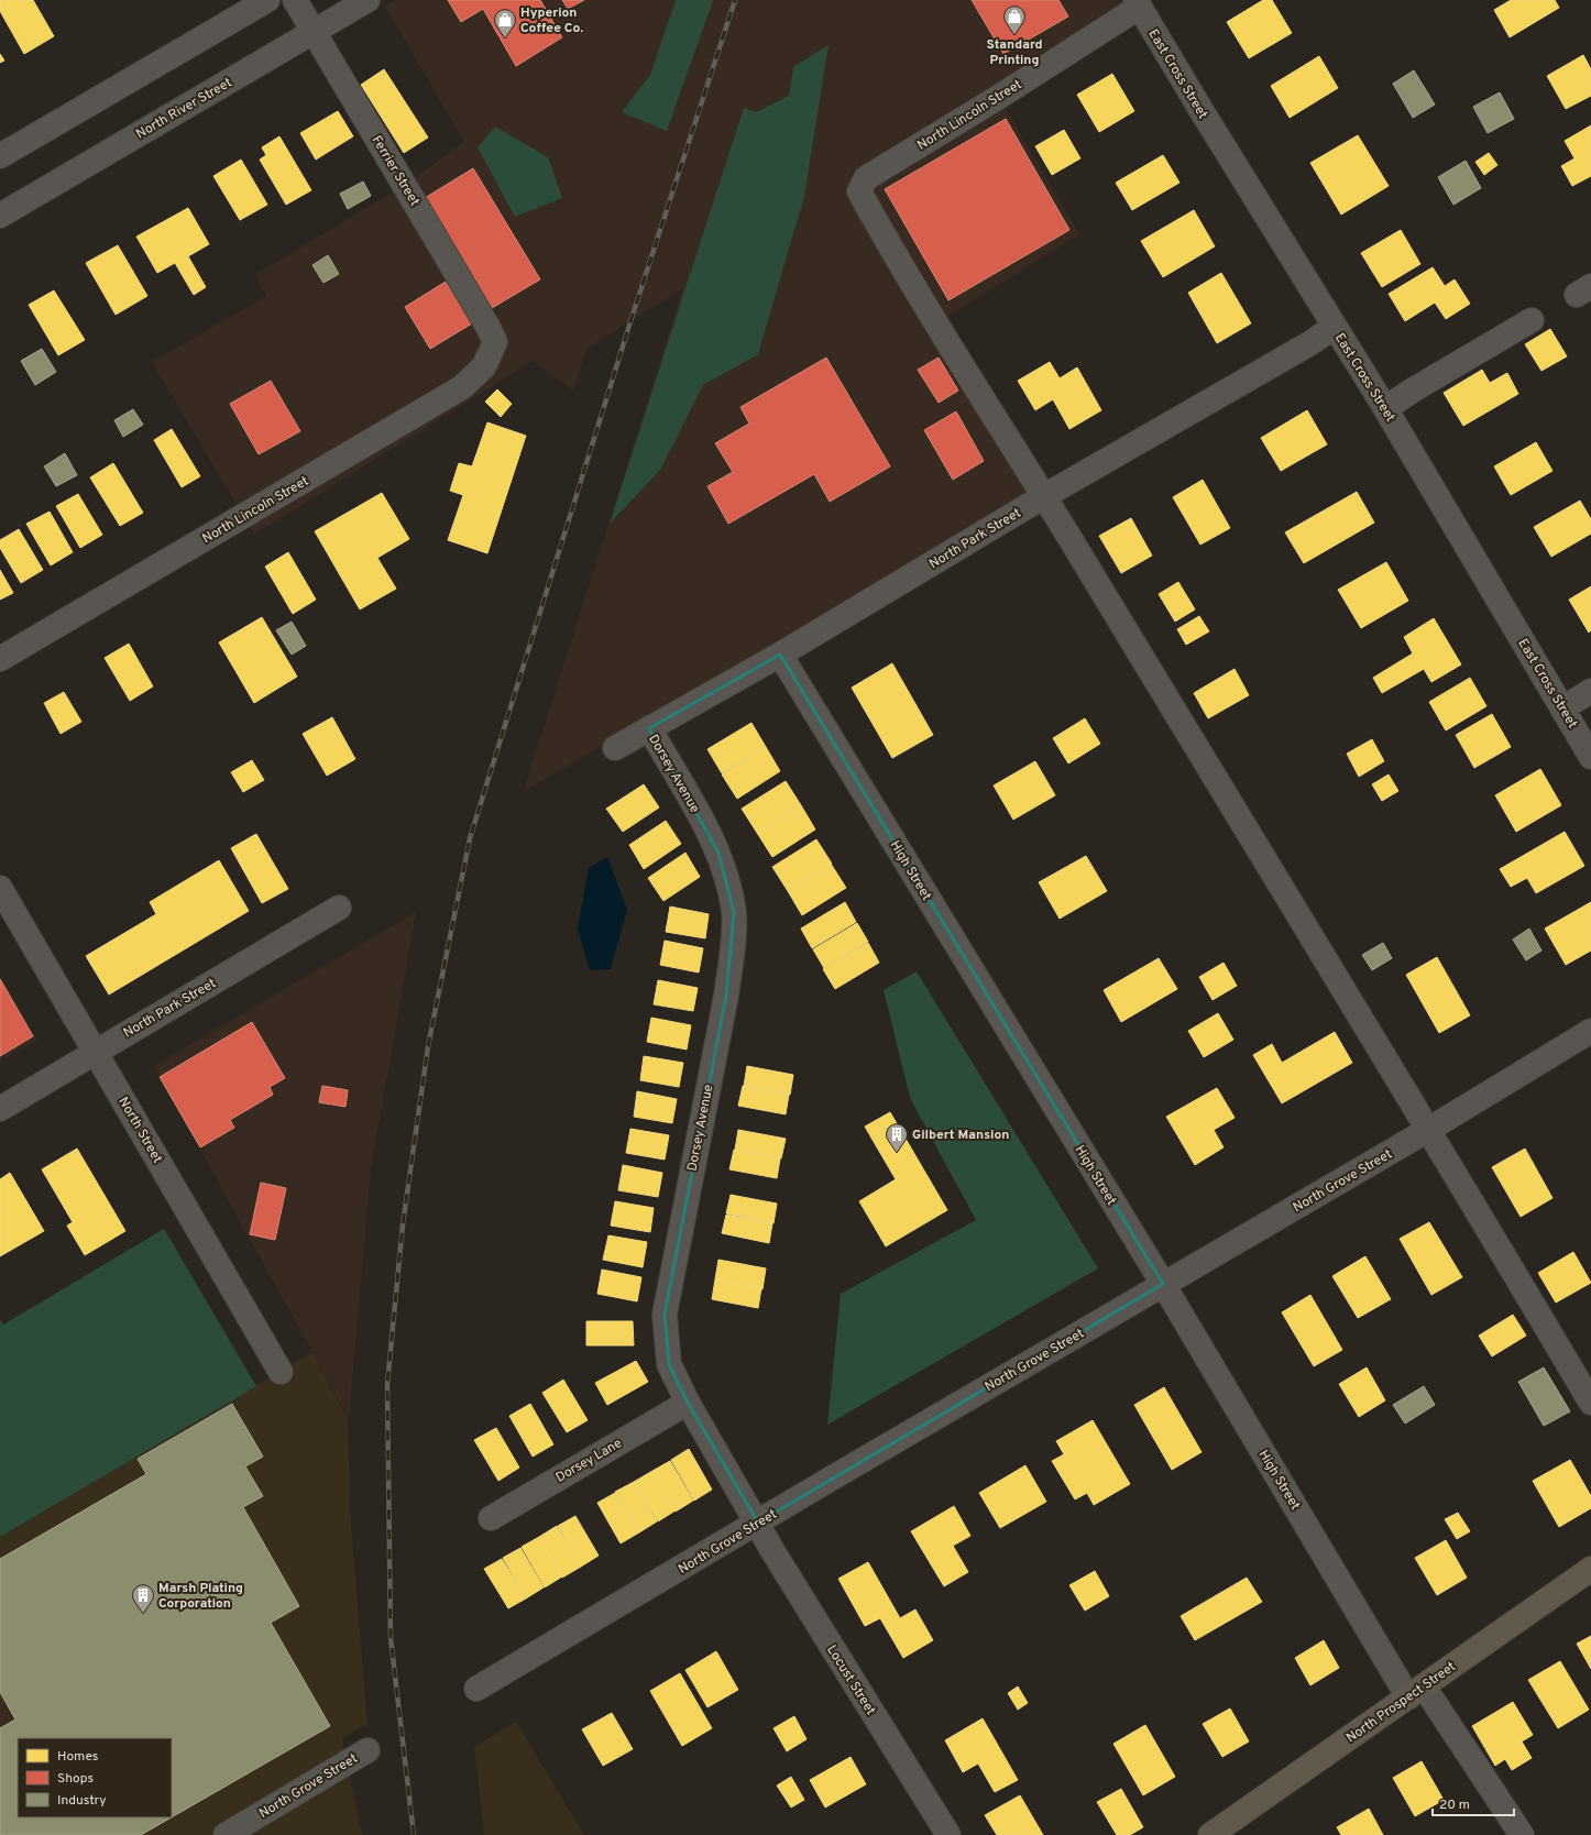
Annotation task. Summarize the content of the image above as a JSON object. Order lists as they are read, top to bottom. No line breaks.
{"streets":{"main road":["North Prospect Street"],"street":["East Cross Street","North River Street","North Lincoln Street","Ferrier Street","North Park Street","Dorsey Avenue","High Street","North Street","North Grove Street","Dorsey Lane","Locust Street"]},"crossings":[["East Cross Street","North Lincoln Street"],["East Cross Street","North Park Street"],["North River Street","Ferrier Street"],["North Lincoln Street","Ferrier Street"],["North Lincoln Street","North Park Street"],["North Park Street","Dorsey Avenue"],["North Park Street","High Street"],["North Park Street","North Street"],["Dorsey Avenue","North Grove Street"],["Dorsey Avenue","Dorsey Lane"],["Dorsey Avenue","Locust Street"],["High Street","North Grove Street"],["High Street","North Prospect Street"],["North Grove Street","Locust Street"]],"places":{"shop":["Standard Printing","Hyperion Coffee Co."],"building":["Gilbert Mansion","Marsh Plating Corporation"]},"legend":["Homes","Shops","Industry"],"scale_bar":"20 m"}
